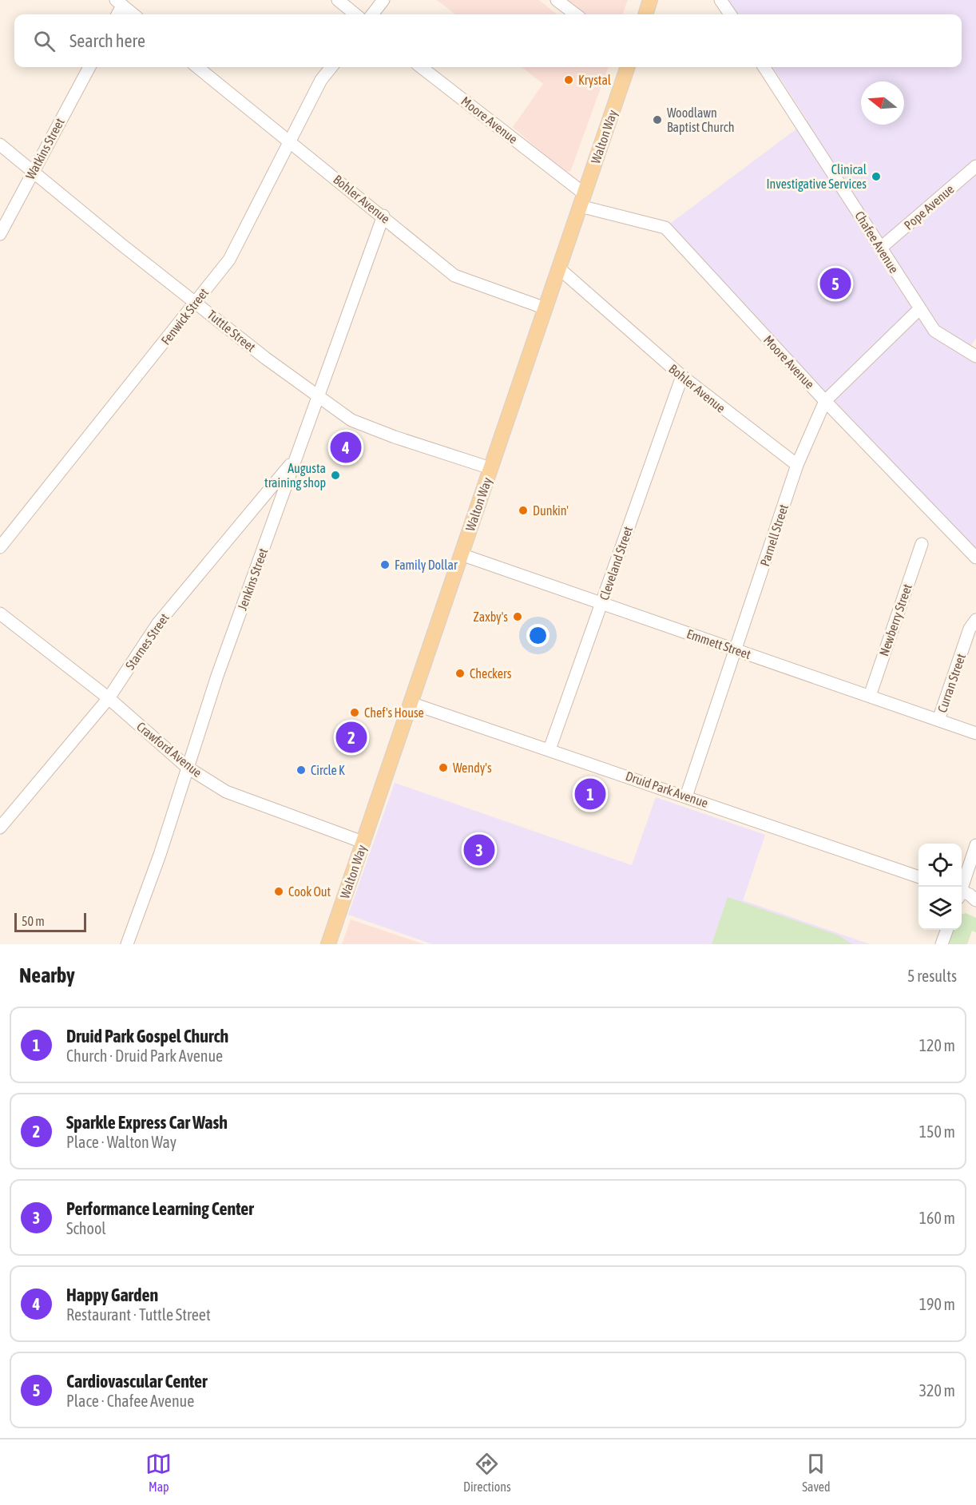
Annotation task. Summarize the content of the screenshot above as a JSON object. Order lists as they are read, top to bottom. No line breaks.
{"streets":{"main road":["Walton Way"],"street":["Moore Avenue","Watkins Street","Bohler Avenue","Pope Avenue","Chafee Avenue","Fenwick Street","Tuttle Street","Parnell Street","Cleveland Street","Jenkins Street","Newberry Street","Starnes Street","Emmett Street","Curran Street","Crawford Avenue","Druid Park Avenue"]},"crossings":[["Moore Avenue","Walton Way"],["Moore Avenue","Parnell Street"],["Walton Way","Bohler Avenue"],["Walton Way","Tuttle Street"],["Walton Way","Emmett Street"],["Walton Way","Crawford Avenue"],["Walton Way","Druid Park Avenue"],["Watkins Street","Tuttle Street"],["Bohler Avenue","Fenwick Street"],["Bohler Avenue","Parnell Street"],["Bohler Avenue","Cleveland Street"],["Bohler Avenue","Jenkins Street"],["Pope Avenue","Chafee Avenue"],["Chafee Avenue","Parnell Street"],["Fenwick Street","Tuttle Street"],["Tuttle Street","Jenkins Street"],["Parnell Street","Emmett Street"],["Parnell Street","Druid Park Avenue"],["Cleveland Street","Emmett Street"],["Cleveland Street","Druid Park Avenue"],["Jenkins Street","Starnes Street"],["Jenkins Street","Crawford Avenue"],["Newberry Street","Emmett Street"],["Starnes Street","Crawford Avenue"],["Emmett Street","Curran Street"]],"places":["Krystal","Woodlawn Baptist Church","Clinical Investigative Services","Augusta training shop","Dunkin'","Family Dollar","Zaxby's","Checkers","Chef's House","Wendy's","Circle K","Cook Out"],"scale_bar":"50 m","north":"left","page":{"search":"Search here","pins":["5","4","2","1","3"],"scale":"50 m","heading":["Nearby","5 results"],"list":[{"mark":"1","name":"Druid Park Gospel Church","note":"Church · Druid Park Avenue","value":"120 m"},{"mark":"2","name":"Sparkle Express Car Wash","note":"Place · Walton Way","value":"150 m"},{"mark":"3","name":"Performance Learning Center","note":"School","value":"160 m"},{"mark":"4","name":"Happy Garden","note":"Restaurant · Tuttle Street","value":"190 m"},{"mark":"5","name":"Cardiovascular Center","note":"Place · Chafee Avenue","value":"320 m"}],"nav":["Map","Directions","Saved"]}}
